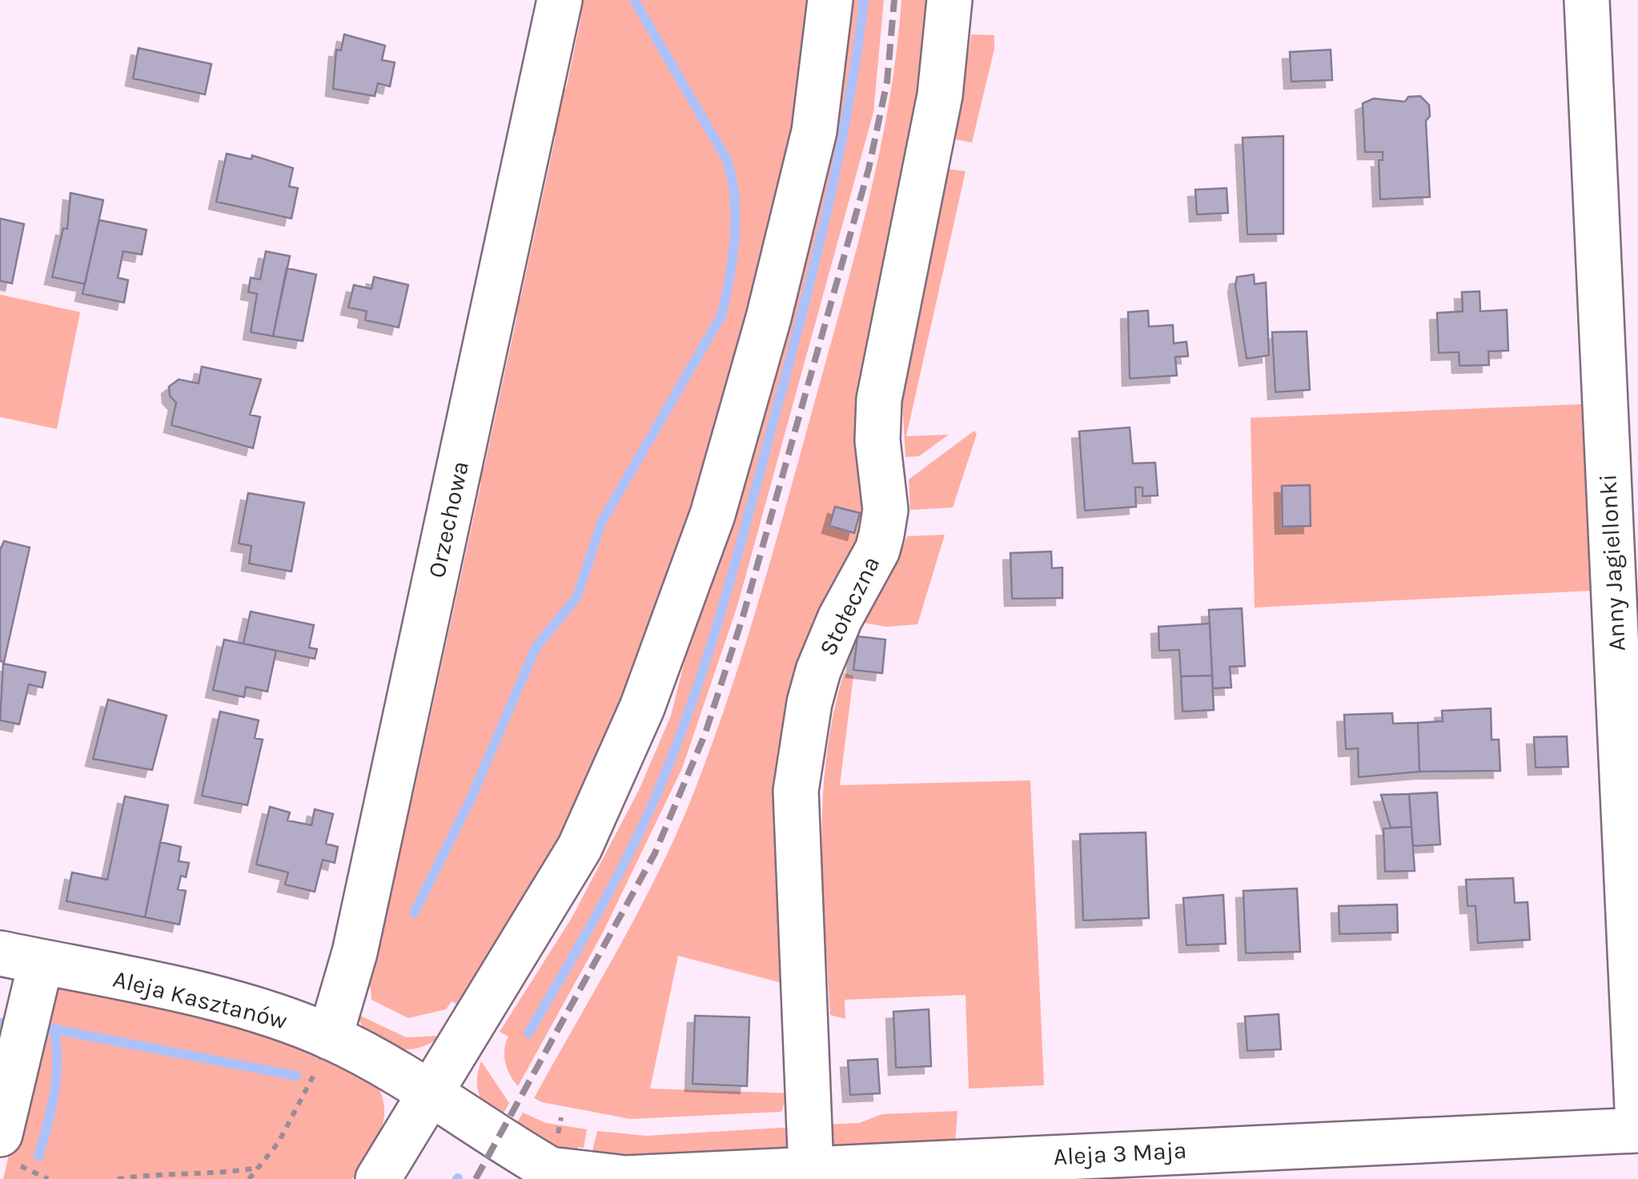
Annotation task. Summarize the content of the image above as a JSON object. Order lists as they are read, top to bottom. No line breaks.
{"streets":{"street":["Orzechowa","Anny Jagiellonki","Stołeczna","Aleja Kasztanów","Aleja 3 Maja"]},"crossings":[["Orzechowa","Aleja Kasztanów"],["Anny Jagiellonki","Aleja 3 Maja"],["Stołeczna","Aleja 3 Maja"],["Aleja Kasztanów","Aleja 3 Maja"]]}
